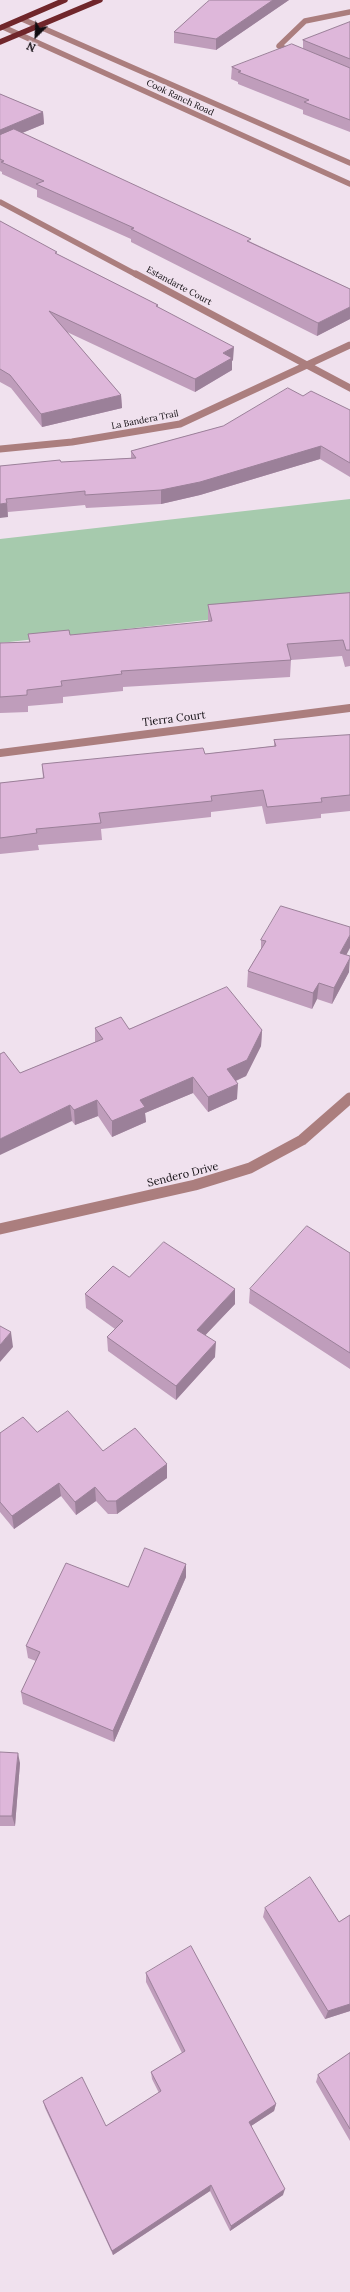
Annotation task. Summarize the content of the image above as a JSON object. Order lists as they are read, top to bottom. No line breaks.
{"streets":{"street":["Cook Ranch Road","Estandarte Court","La Bandera Trail","Tierra Court","Sendero Drive"]},"crossings":[["Estandarte Court","La Bandera Trail"]],"north":"bottom left"}
